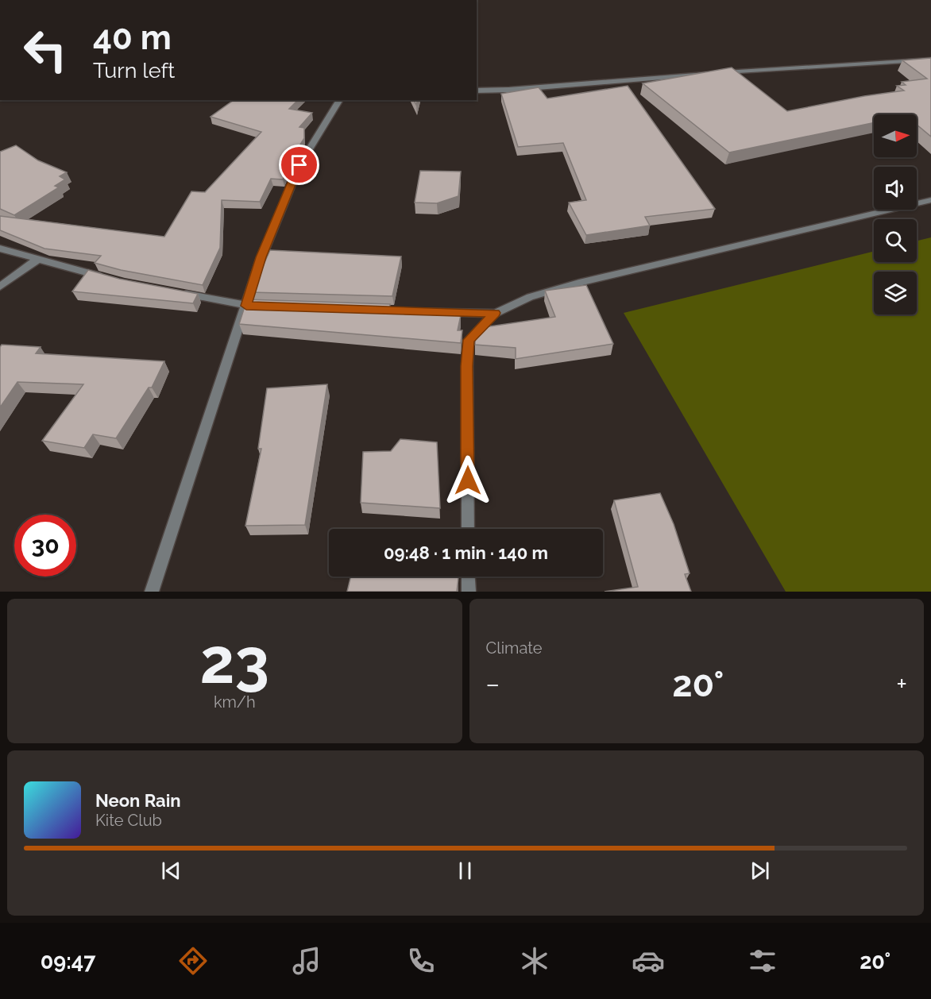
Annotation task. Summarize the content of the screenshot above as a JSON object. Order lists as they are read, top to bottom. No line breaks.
{"north":"right","page":{"turn":["40 m","Turn left"],"limit":"30","trip":"09:48 · 1 min · 140 m","tile":[["23","km/h"],"Climate"],"heat":["−","20°","+"],"song":["Neon Rain","Kite Club"],"tabs":["09:47","20°"]}}
